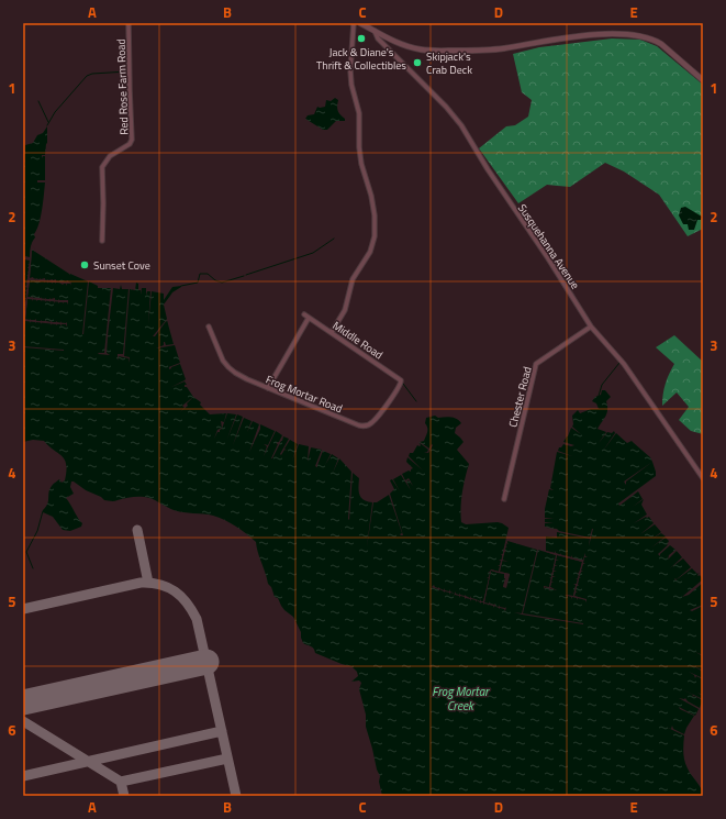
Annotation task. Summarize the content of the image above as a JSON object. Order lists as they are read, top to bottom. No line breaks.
{"streets":{"street":["Red Rose Farm Road","Susquehanna Avenue","Middle Road","Frog Mortar Road","Chester Road"]},"crossings":[["Susquehanna Avenue","Chester Road"],["Middle Road","Frog Mortar Road"]],"water":["Frog Mortar Creek"],"places":["Jack & Diane's Thrift & Collectibles","Skipjack's Crab Deck","Sunset Cove"],"grid":{"columns":["A","B","C","D","E"],"rows":["1","2","3","4","5","6"]}}
